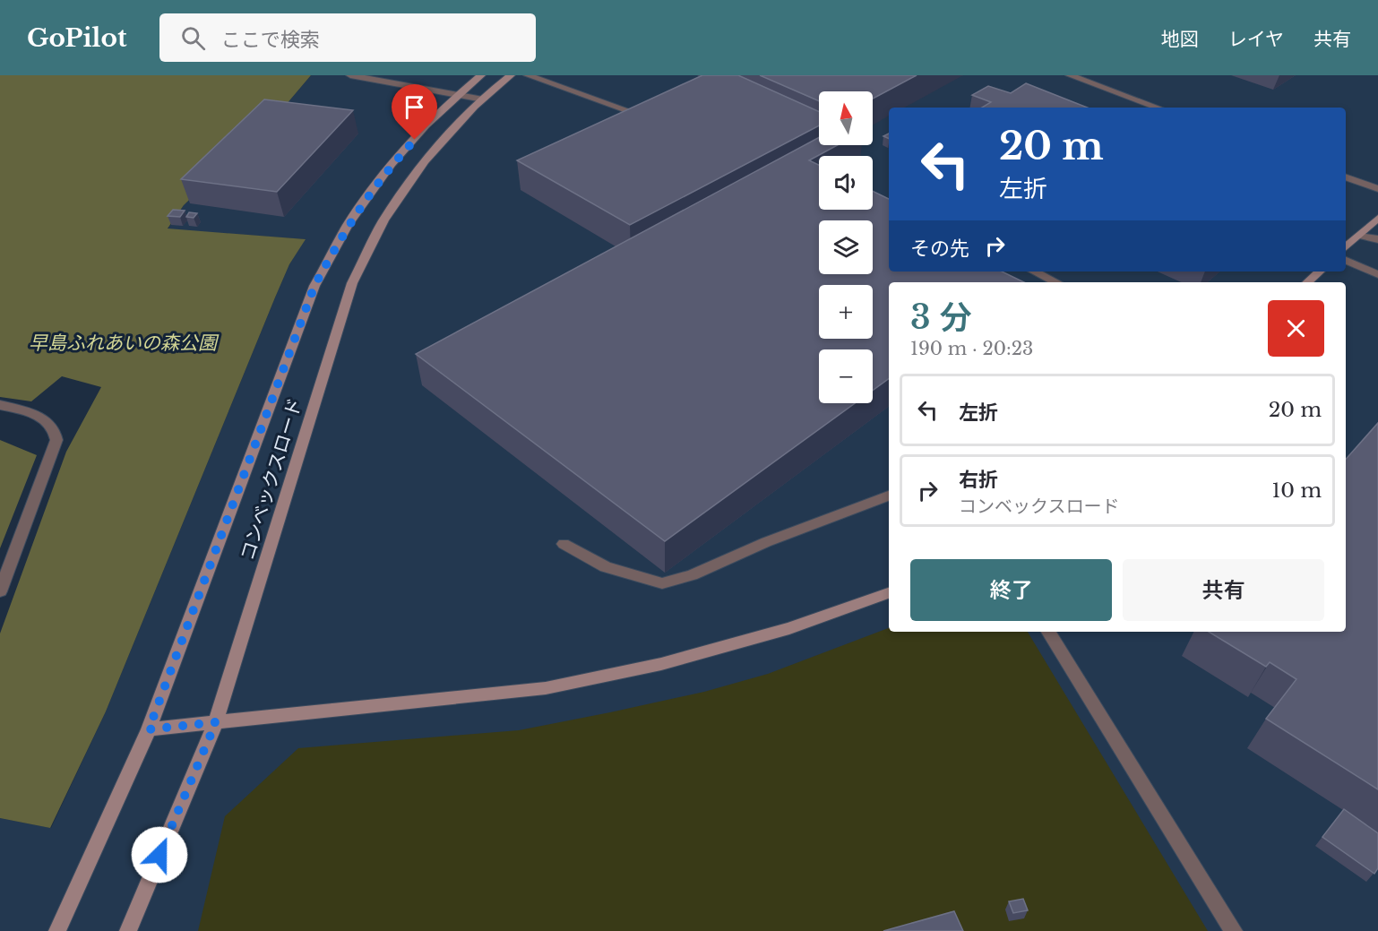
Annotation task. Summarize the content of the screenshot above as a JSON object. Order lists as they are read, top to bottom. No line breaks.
{"streets":{"street":["コンベックスロード"]},"parks":["早島ふれあいの森公園"],"north":"top","page":{"header":"GoPilot","search":"ここで検索","nav":["地図","レイヤ","共有"],"map_buttons":["+","−"],"turn":["20 m","左折"],"then":"その先","heading":["3 分","190 m · 20:23"],"list":[{"name":"左折","value":"20 m"},{"name":"右折","note":"コンベックスロード","value":"10 m"}],"buttons":["終了","共有"]}}
